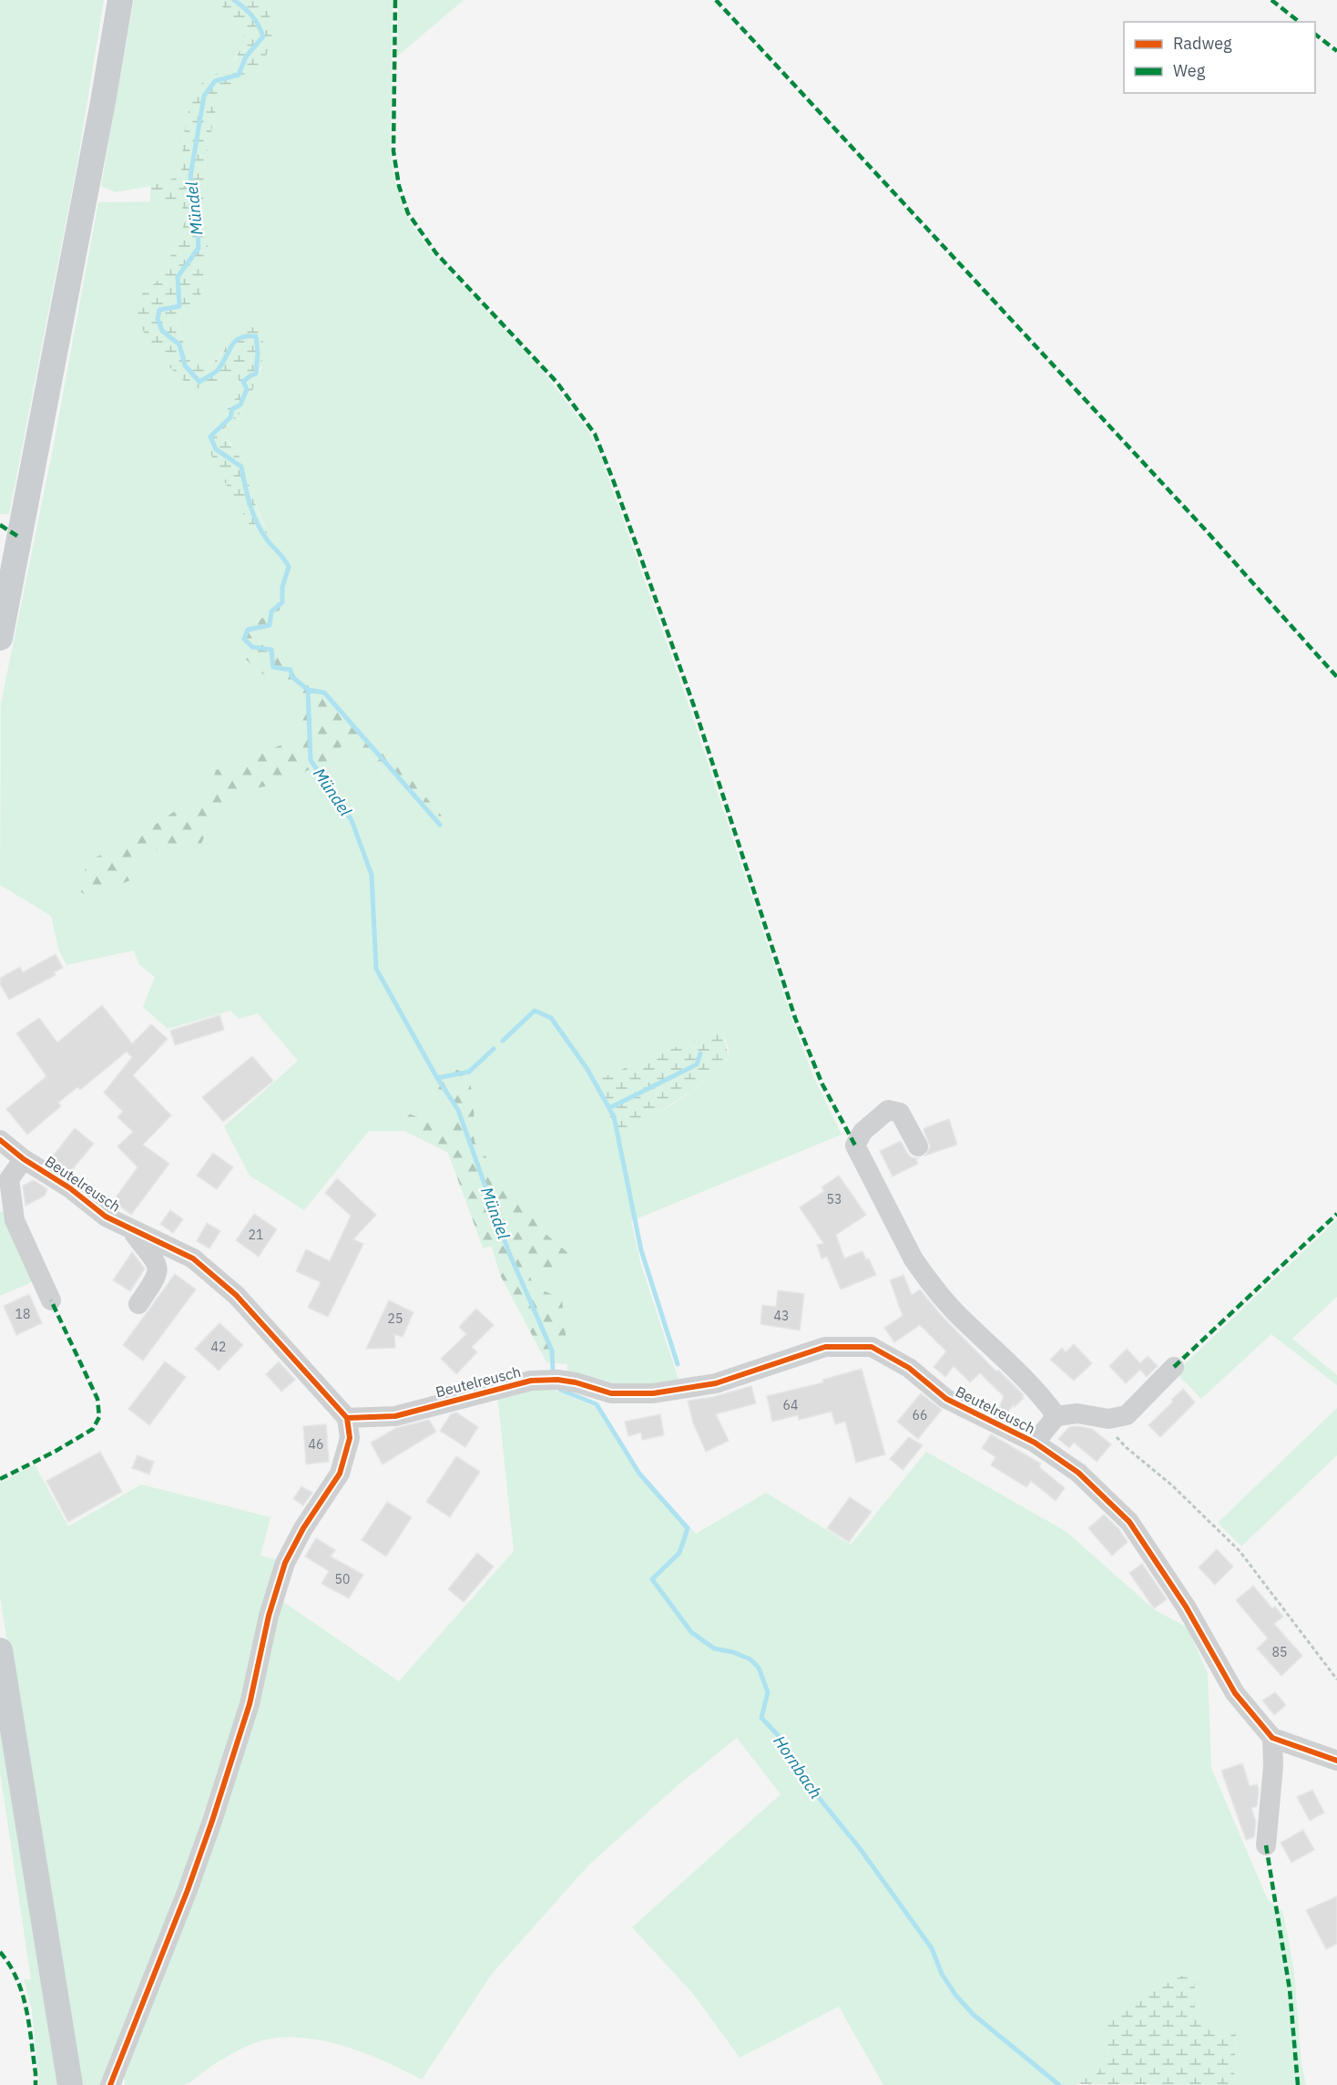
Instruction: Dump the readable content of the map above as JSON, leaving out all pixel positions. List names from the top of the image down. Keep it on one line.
{"streets":{"street":["Beutelreusch"]},"water":["Mündel","Hornbach"],"house_numbers":["53","21","18","43","25","42","64","66","46","50","85"],"legend":["Radweg","Weg"]}
